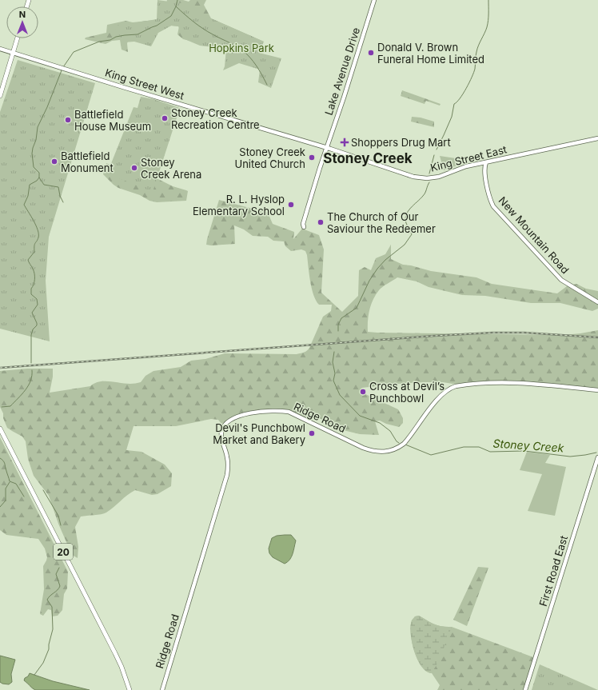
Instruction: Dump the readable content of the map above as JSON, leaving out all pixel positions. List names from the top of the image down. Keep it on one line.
{"streets":{"main road":["Lake Avenue Drive","King Street West","King Street East","New Mountain Road","Ridge Road","20","First Road East"]},"crossings":[["Lake Avenue Drive","King Street West"],["Lake Avenue Drive","King Street East"],["King Street West","King Street East"],["King Street East","New Mountain Road"]],"districts":["Stoney Creek"],"water":["Stoney Creek"],"parks":["Hopkins Park"],"places":{"other":["Donald V. Brown Funeral Home Limited","Stoney Creek Recreation Centre","Battlefield House Museum","Stoney Creek United Church","Battlefield Monument","Stoney Creek Arena","R. L. Hyslop Elementary School","The Church of Our Saviour the Redeemer","Cross at Devil’s Punchbowl","Devil's Punchbowl Market and Bakery"],"health":["Shoppers Drug Mart"]},"north":"top"}
